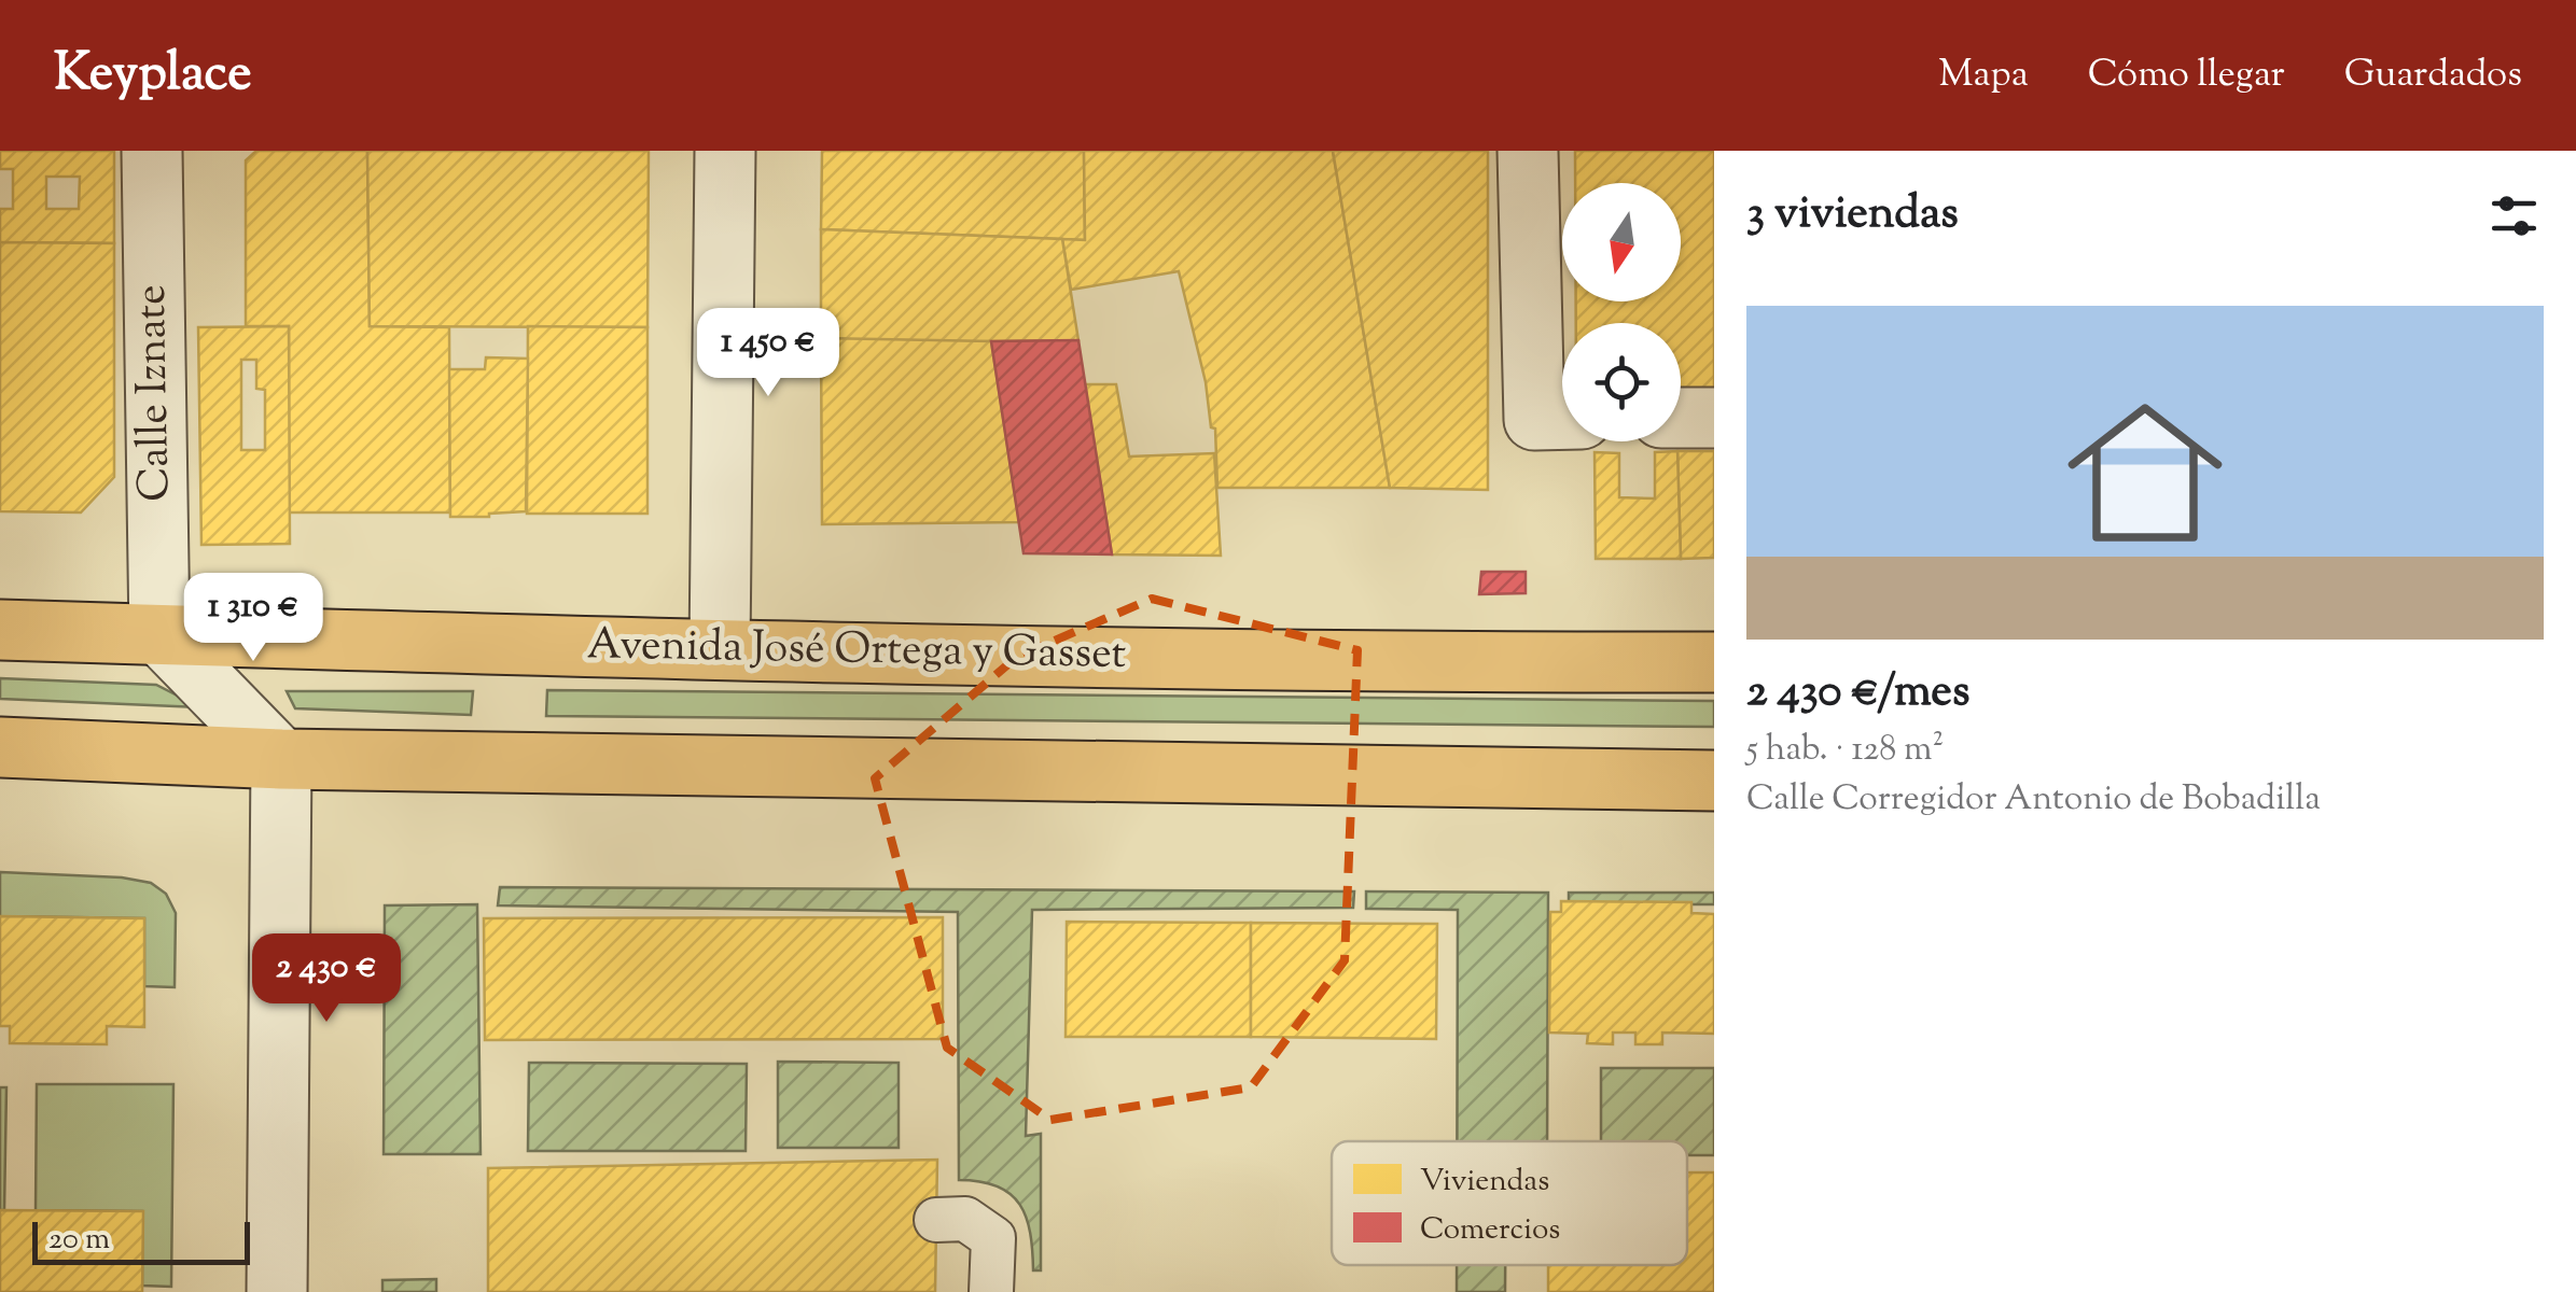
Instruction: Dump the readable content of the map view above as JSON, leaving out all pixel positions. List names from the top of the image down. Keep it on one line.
{"streets":{"main road":["Avenida José Ortega y Gasset"],"street":["Calle Iznate"]},"crossings":[["Calle Iznate","Avenida José Ortega y Gasset"]],"legend":["Viviendas","Comercios"],"scale_bar":"20 m","north":"bottom","page":{"header":"Keyplace","nav":["Mapa","Cómo llegar","Guardados"],"heading":"3 viviendas","list":[{"name":"2 430 €/mes","note":"5 hab. · 128 m² · Calle Corregidor Antonio de Bobadilla"}],"price":["1 450 €","1 310 €","2 430 €"],"scale":"20 m"}}
